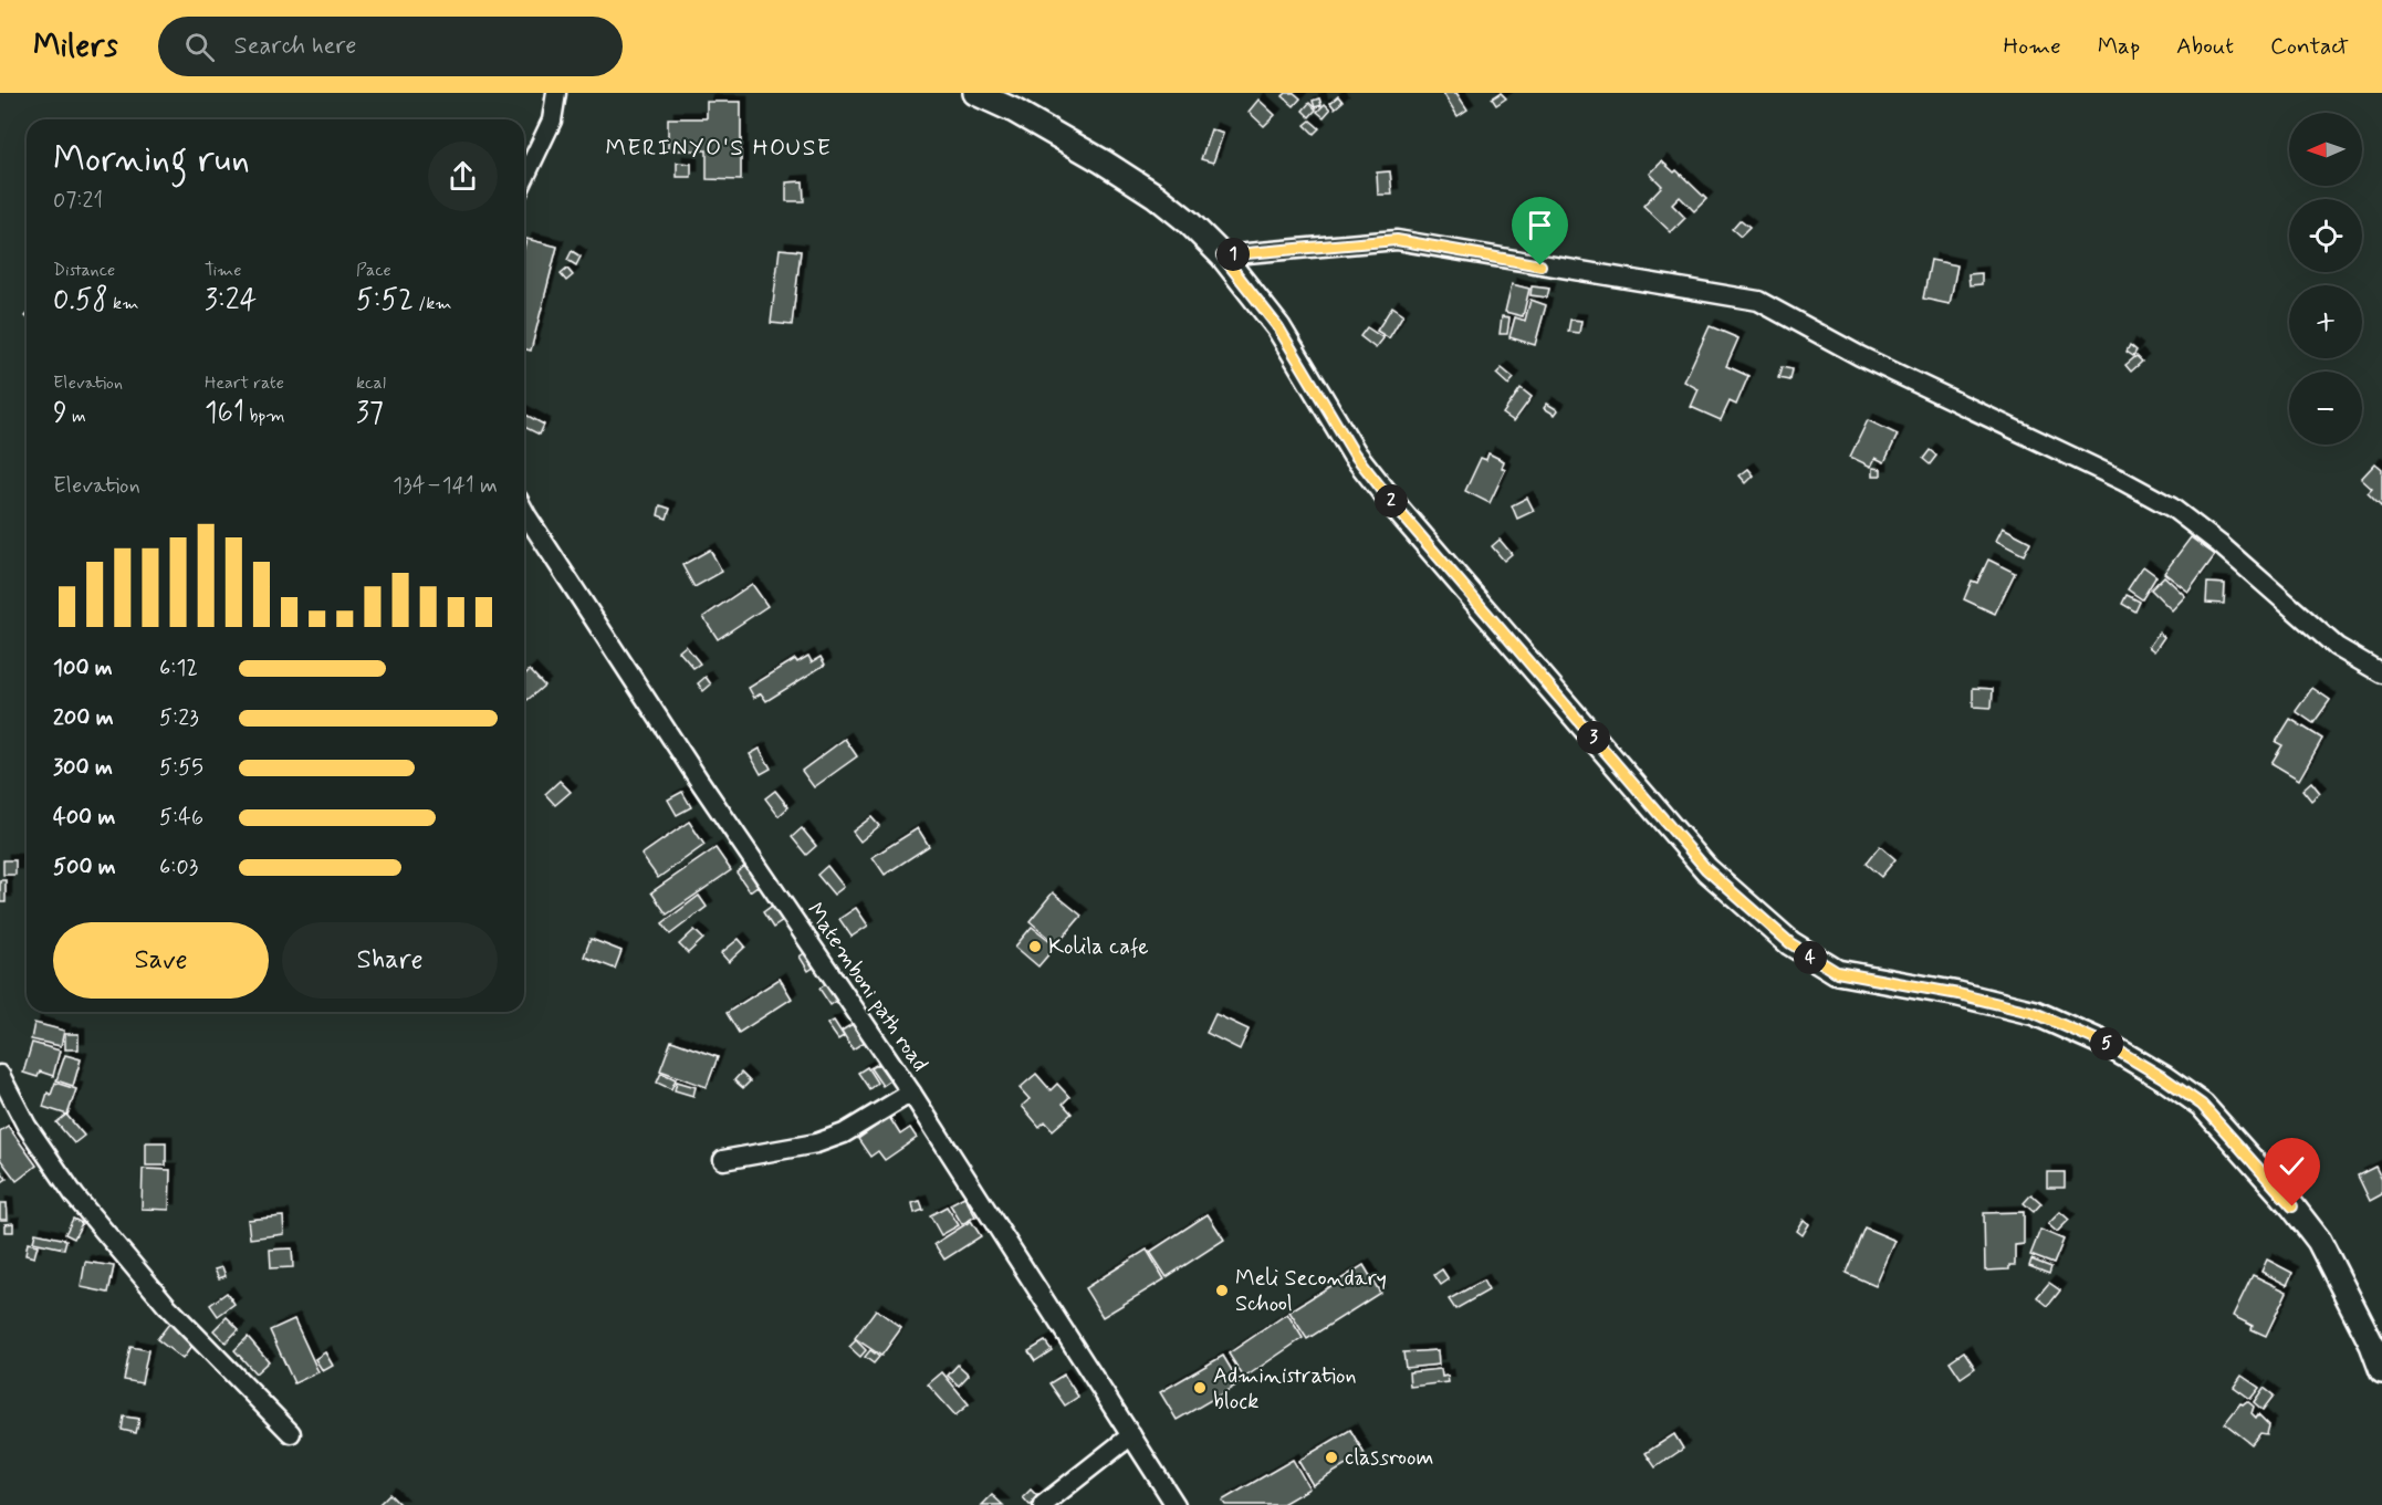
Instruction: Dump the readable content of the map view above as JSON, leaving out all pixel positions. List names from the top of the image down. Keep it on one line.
{"streets":{"street":["Matemboni path road"]},"districts":["MERINYO'S HOUSE"],"places":["Kolila cafe","Meli Secondary School","Administration block","classroom"],"north":"left","page":{"header":"Milers","search":"Search here","nav":["Home","Map","About","Contact"],"map_buttons":["+","−"],"heading":["Morning run","07:21"],"stats":[["Distance","0.58 km"],["Time","3:24"],["Pace","5:52 /km"],["Elevation","9 m"],["Heart rate","161 bpm"],["kcal","37"]],"pins":["1","2","3","4","5"],"chart":["Elevation","134–141 m"],"list":[{"name":"100 m","note":"6:12"},{"name":"200 m","note":"5:23"},{"name":"300 m","note":"5:55"},{"name":"400 m","note":"5:46"},{"name":"500 m","note":"6:03"}],"buttons":["Save","Share"]}}
